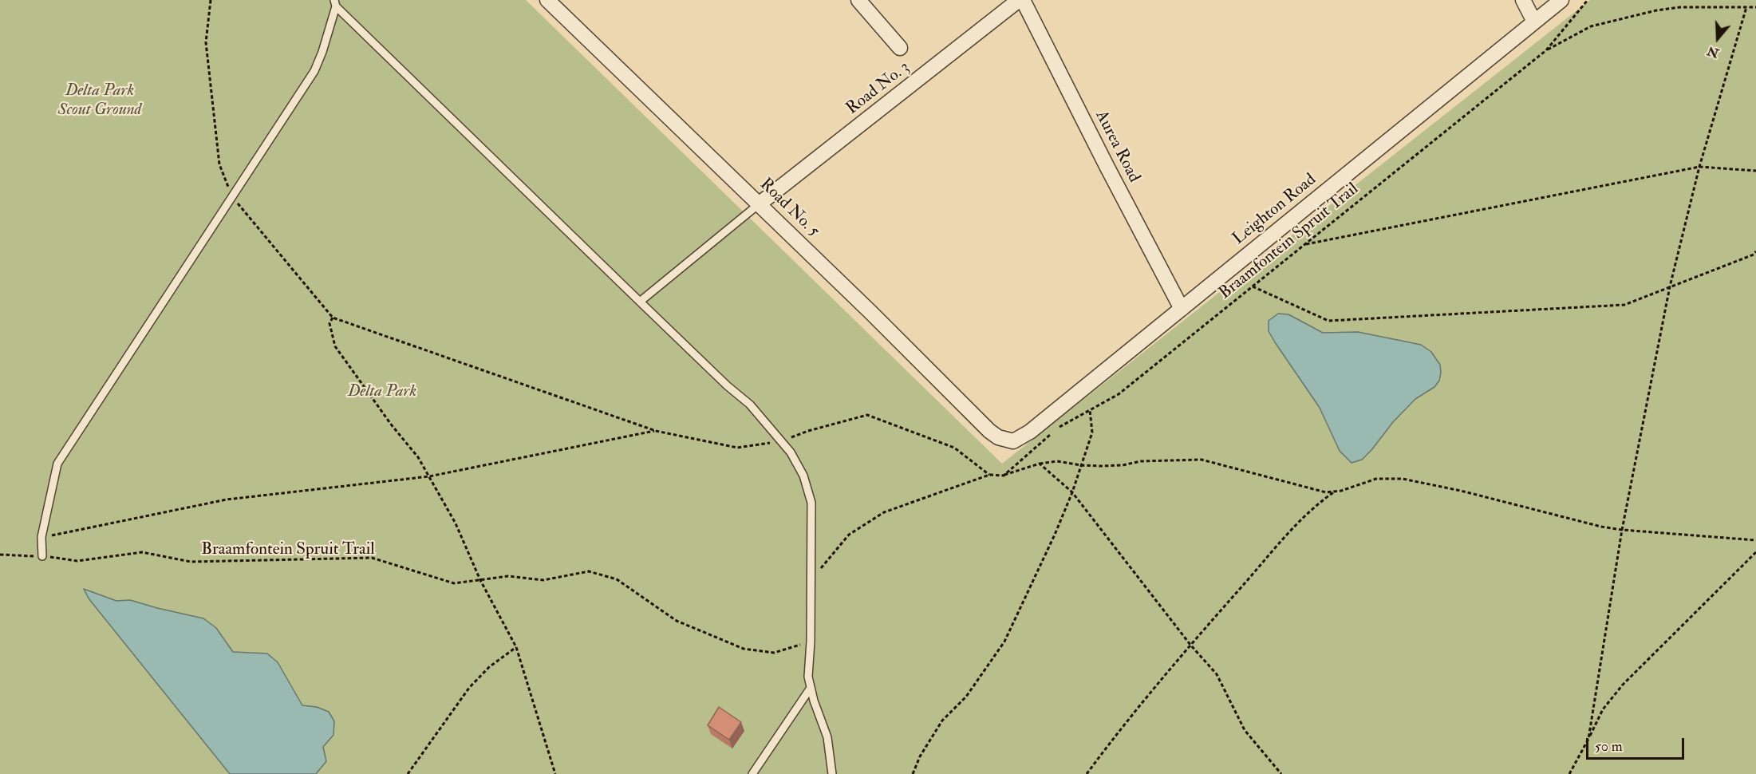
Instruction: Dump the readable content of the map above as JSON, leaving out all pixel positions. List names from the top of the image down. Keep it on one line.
{"streets":{"street":["Road No. 3","Aurea Road","Road No. 5","Leighton Road"],"path":["Braamfontein Spruit Trail"]},"crossings":[["Road No. 3","Road No. 5"],["Aurea Road","Leighton Road"],["Road No. 5","Leighton Road"]],"parks":["Delta Park Scout Ground","Delta Park"],"scale_bar":"50 m","north":"bottom"}
